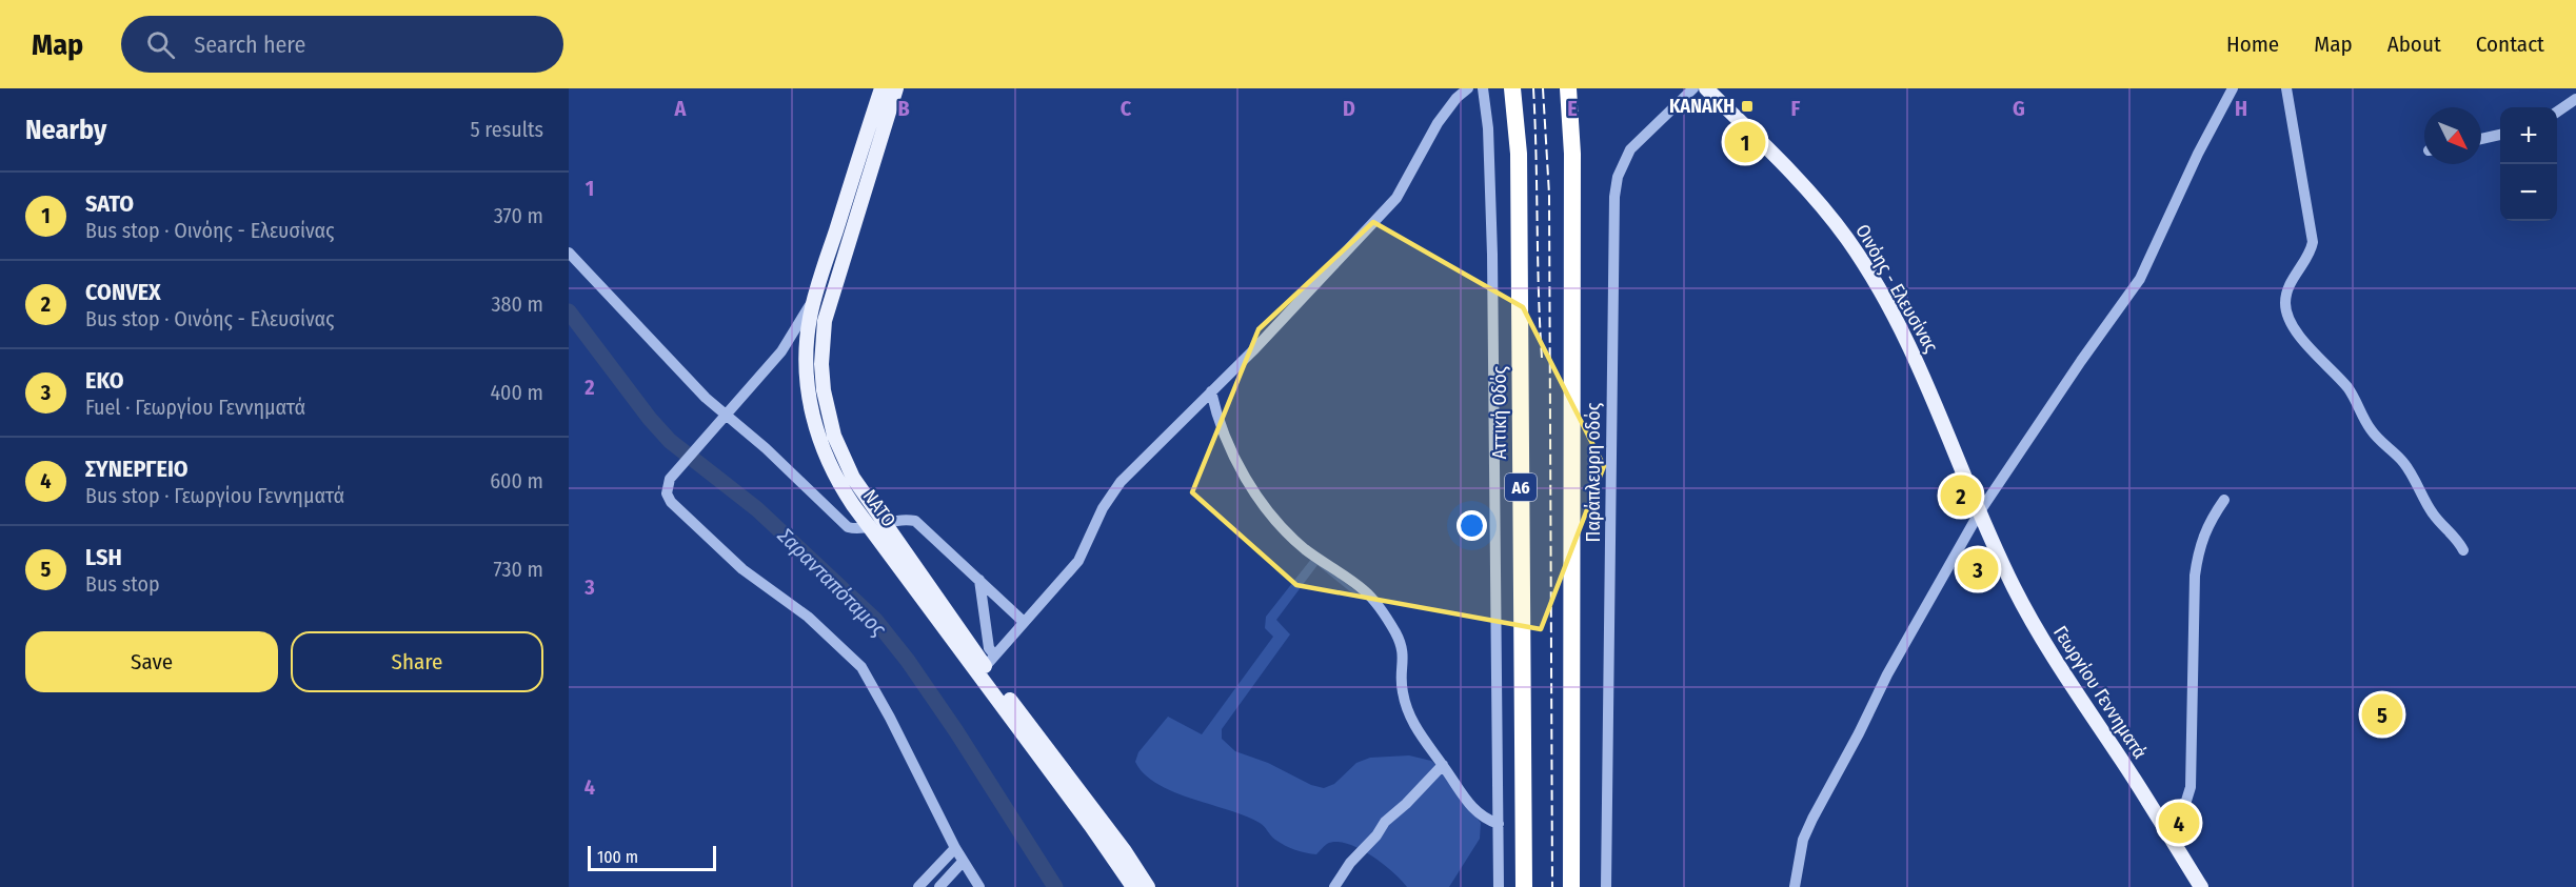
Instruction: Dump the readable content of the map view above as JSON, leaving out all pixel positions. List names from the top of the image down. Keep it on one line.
{"streets":{"highway":["Αττική Οδός","Α6"],"main road":["Οινόης - Ελευσίνας","ΝΑΤΟ","Γεωργίου Γεννηματά"],"street":["Παράπλευρη οδός"]},"crossings":[["Οινόης - Ελευσίνας","Γεωργίου Γεννηματά"]],"water":["Σαρανταπόταμος"],"places":{"transit":["ΚΑΝΑΚΗ"]},"scale_bar":"100 m","north":"bottom right","page":{"header":"Map","search":"Search here","nav":["Home","Map","About","Contact"],"heading":["Nearby","5 results"],"map_buttons":["+","−"],"pins":["1","2","3","5","4"],"list":[{"mark":"1","name":"SATO","note":"Bus stop · Οινόης - Ελευσίνας","value":"370 m"},{"mark":"2","name":"CONVEX","note":"Bus stop · Οινόης - Ελευσίνας","value":"380 m"},{"mark":"3","name":"EKO","note":"Fuel · Γεωργίου Γεννηματά","value":"400 m"},{"mark":"4","name":"ΣΥΝΕΡΓΕΙΟ","note":"Bus stop · Γεωργίου Γεννηματά","value":"600 m"},{"mark":"5","name":"LSH","note":"Bus stop","value":"730 m"}],"buttons":["Save","Share"],"scale":"100 m"},"grid":{"columns":["A","B","C","D","E","F","G","H"],"rows":["1","2","3","4"]}}
